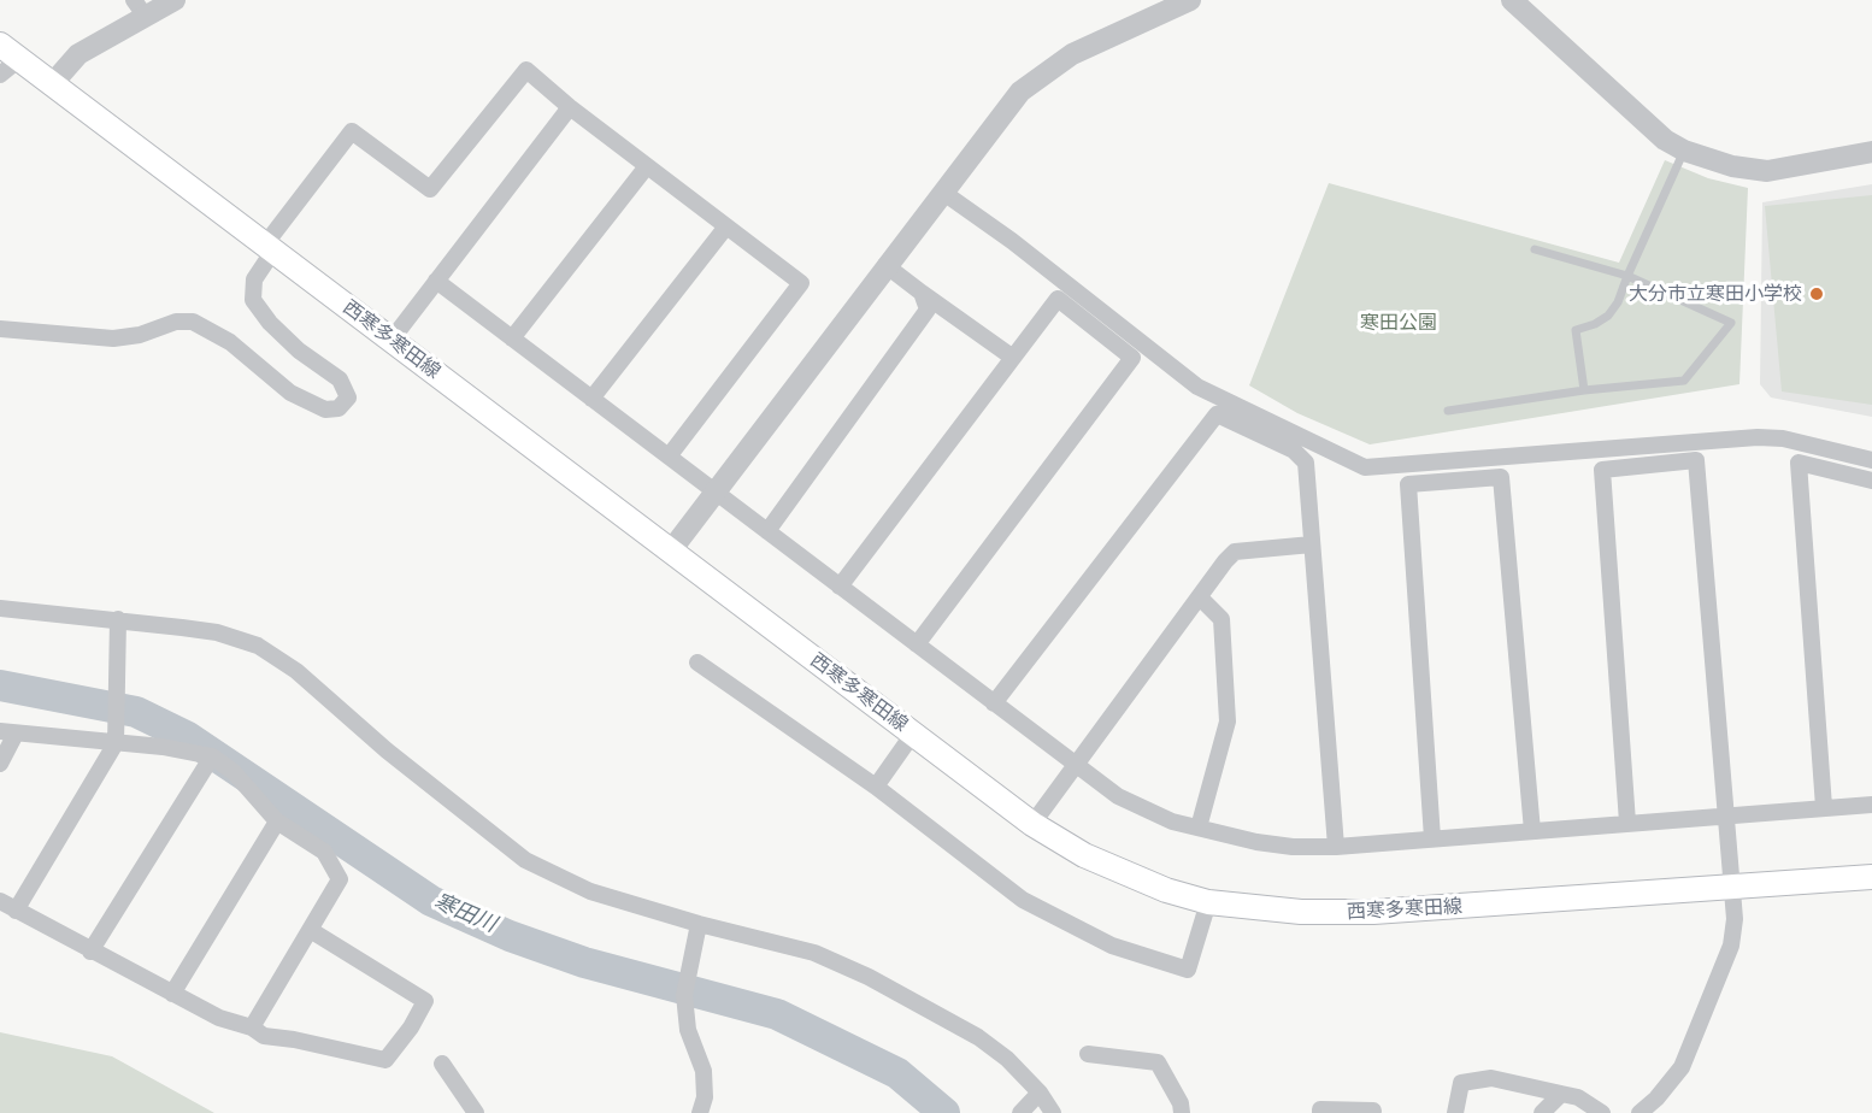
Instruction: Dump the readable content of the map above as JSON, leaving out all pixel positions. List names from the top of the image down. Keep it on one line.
{"streets":{"main road":["西寒多寒田線"]},"water":["寒田川"],"parks":["寒田公園"],"places":["大分市立寒田小学校"]}
